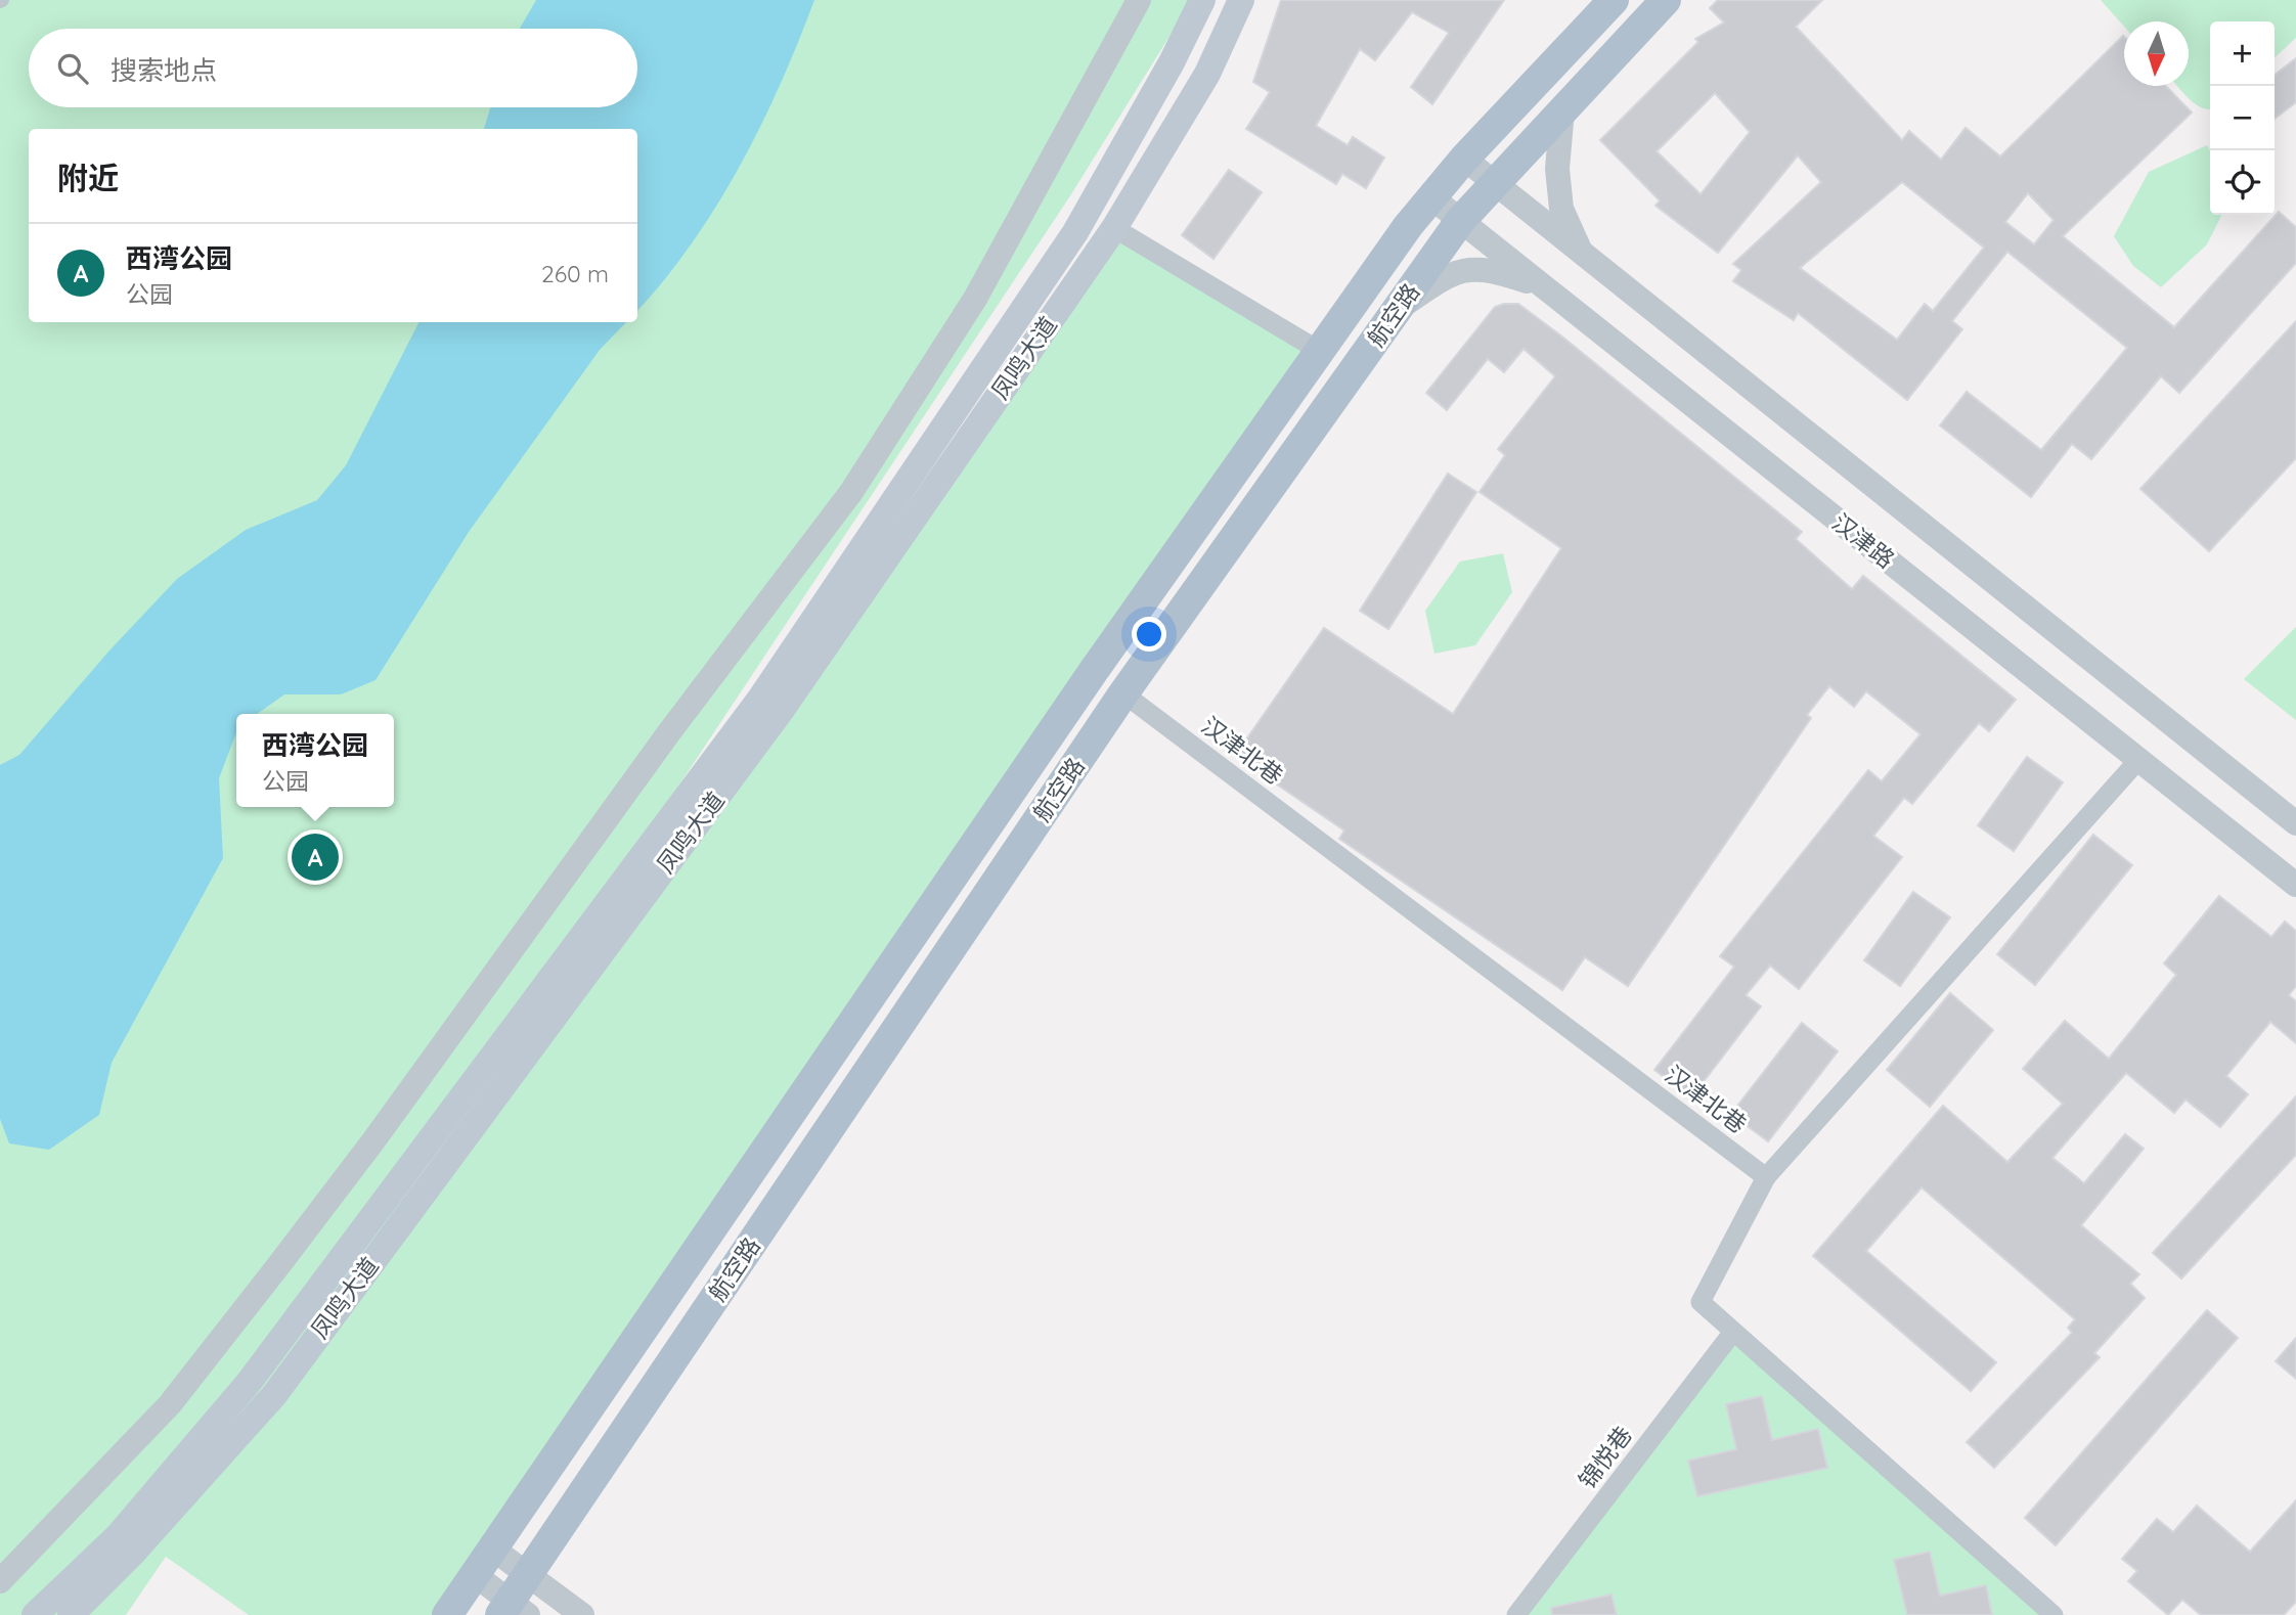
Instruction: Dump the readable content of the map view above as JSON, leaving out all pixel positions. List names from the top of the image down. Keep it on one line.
{"streets":{"main road":["航空路","凤鸣大道"],"street":["汉津路","汉津北巷","锦悦巷"]},"crossings":[["航空路","汉津路"],["航空路","汉津北巷"]],"north":"bottom","page":{"map_buttons":["+","−"],"search":"搜索地点","heading":"附近","list":[{"mark":"A","name":"西湾公园","note":"公园","value":"260 m"}],"popup":["西湾公园","公园"],"pins":"A"}}
